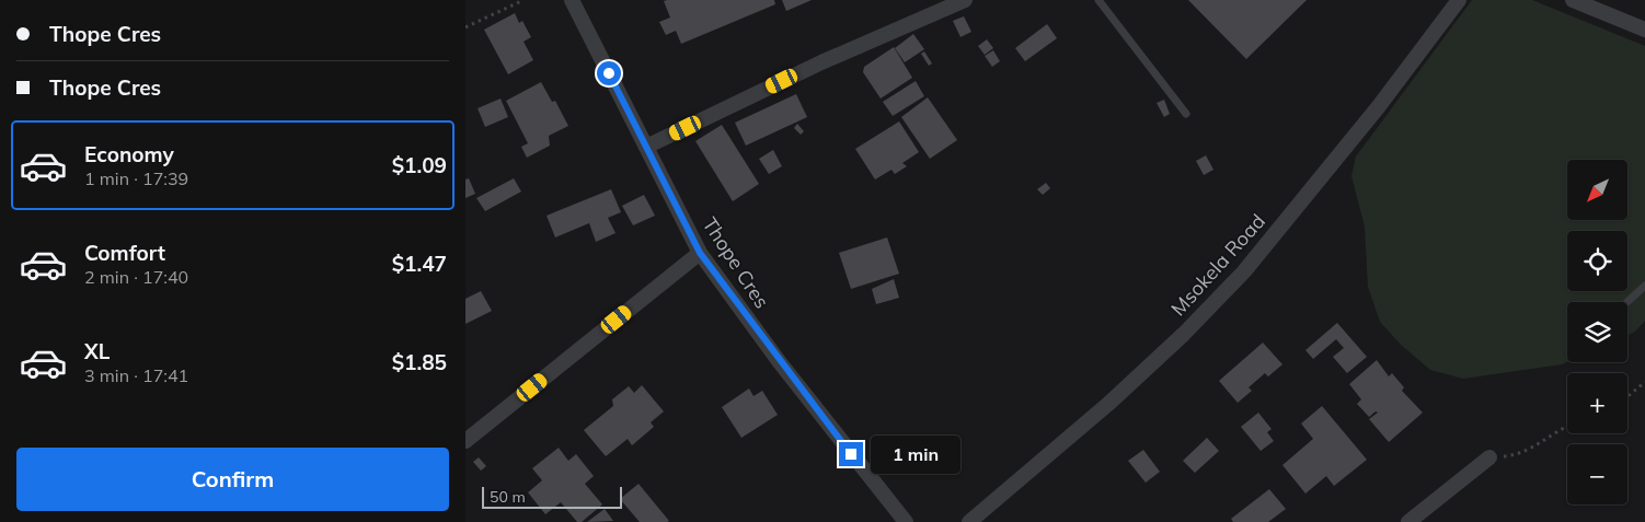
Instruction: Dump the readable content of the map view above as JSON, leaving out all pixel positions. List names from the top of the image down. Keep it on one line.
{"streets":{"street":["Thope Cres","Msokela Road"]},"scale_bar":"50 m","north":"bottom left","page":{"banner":["Thope Cres","Thope Cres"],"list":[{"name":"Economy","note":"1 min · 17:39","value":"$1.09"},{"name":"Comfort","note":"2 min · 17:40","value":"$1.47"},{"name":"XL","note":"3 min · 17:41","value":"$1.85"}],"map_buttons":["+","−"],"bubble":"1 min","buttons":"Confirm","scale":"50 m"}}
